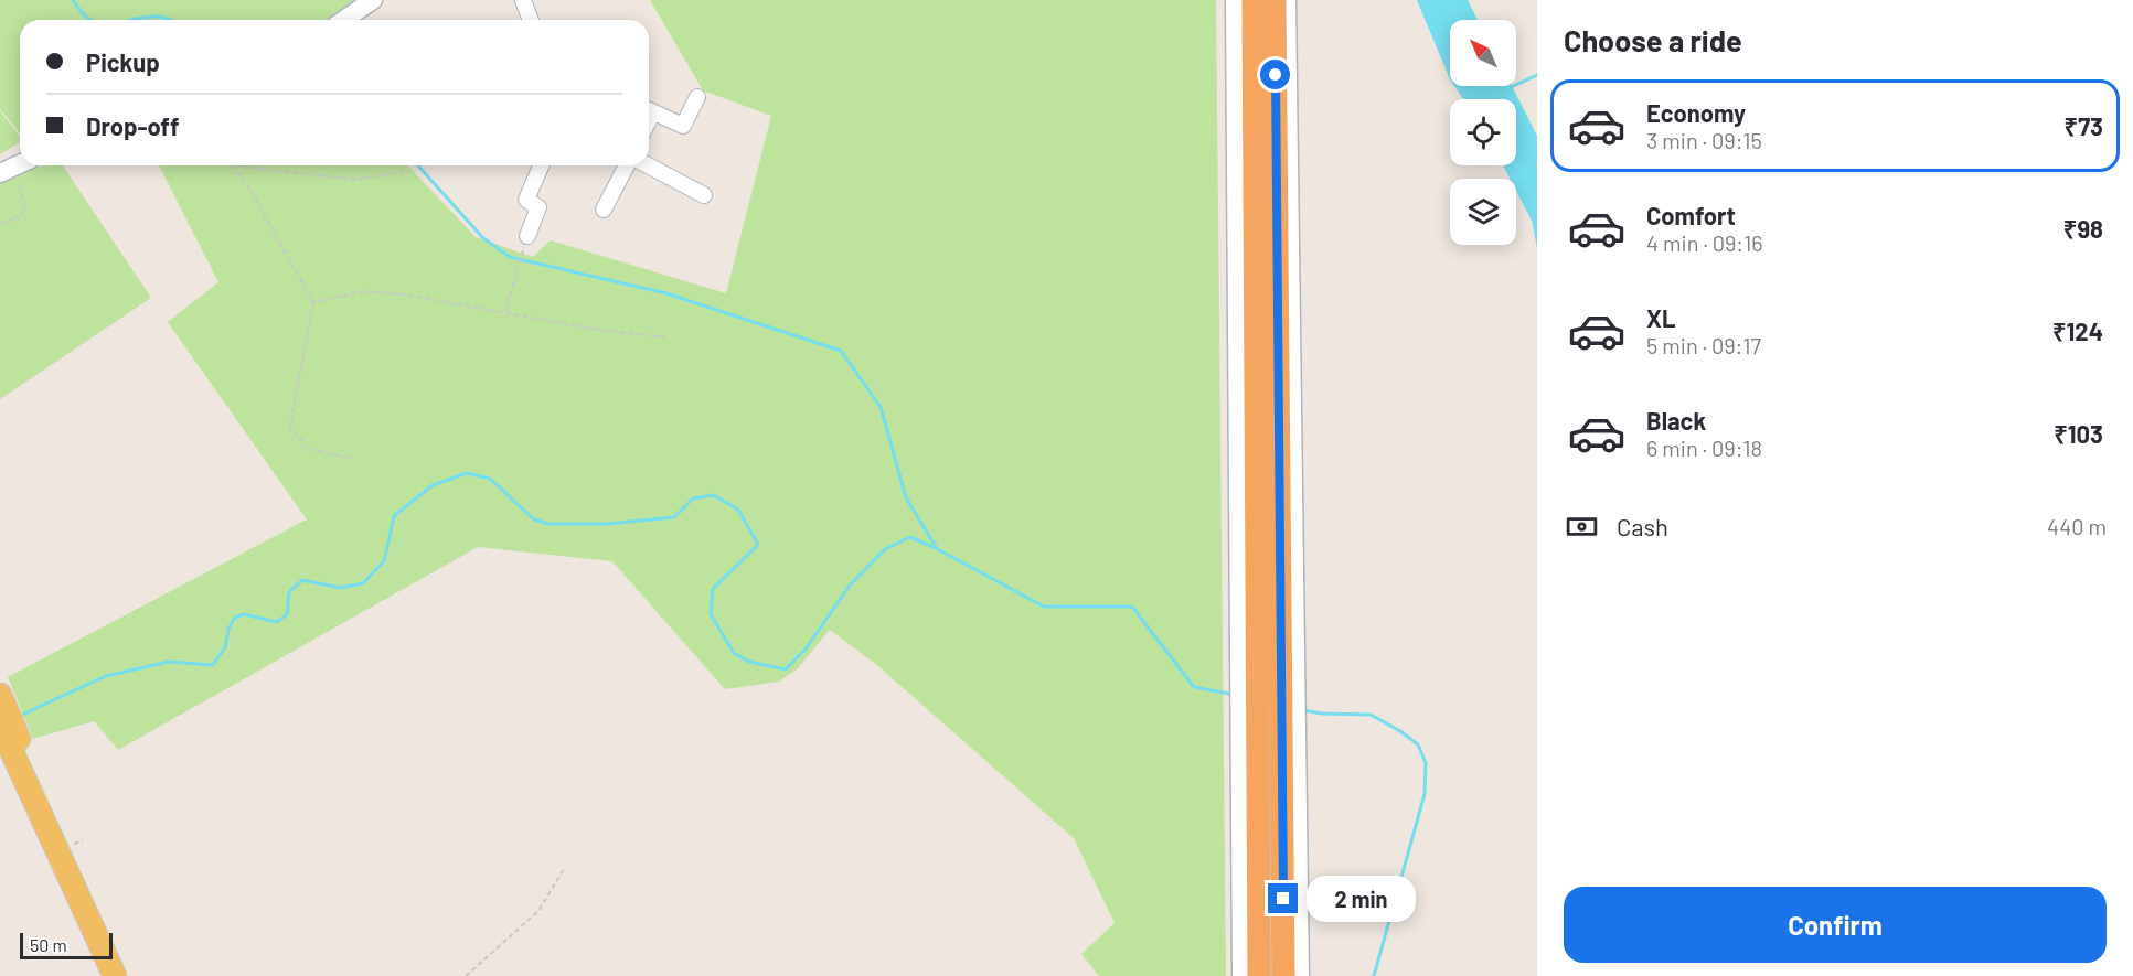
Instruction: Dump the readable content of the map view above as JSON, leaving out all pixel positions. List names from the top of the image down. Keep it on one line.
{"scale_bar":"50 m","north":"top left","page":{"heading":"Choose a ride","banner":["Pickup","Drop-off"],"list":[{"name":"Economy","note":"3 min · 09:15","value":"₹73"},{"name":"Comfort","note":"4 min · 09:16","value":"₹98"},{"name":"XL","note":"5 min · 09:17","value":"₹124"},{"name":"Black","note":"6 min · 09:18","value":"₹103"}],"pay":["Cash","440 m"],"buttons":"Confirm","bubble":"2 min","scale":"50 m"}}
